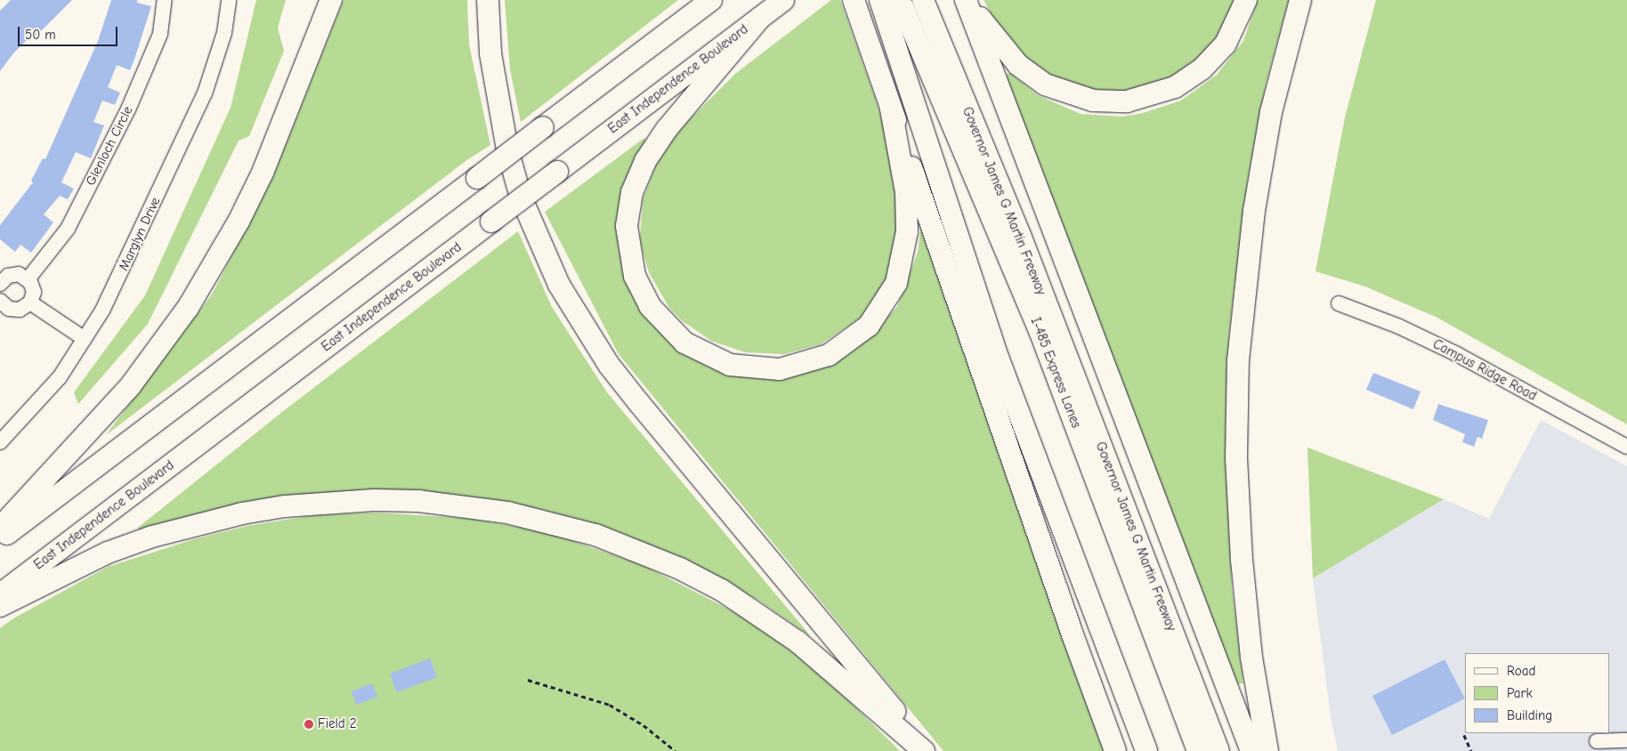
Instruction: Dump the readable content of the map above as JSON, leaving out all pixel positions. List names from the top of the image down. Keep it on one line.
{"streets":{"highway":["East Independence Boulevard","Governor James G Martin Freeway","I-485 Express Lanes"],"street":["Glenloch Circle","Marglyn Drive","Campus Ridge Road"]},"places":["Field 2"],"legend":["Road","Park","Building"],"scale_bar":"50 m"}
